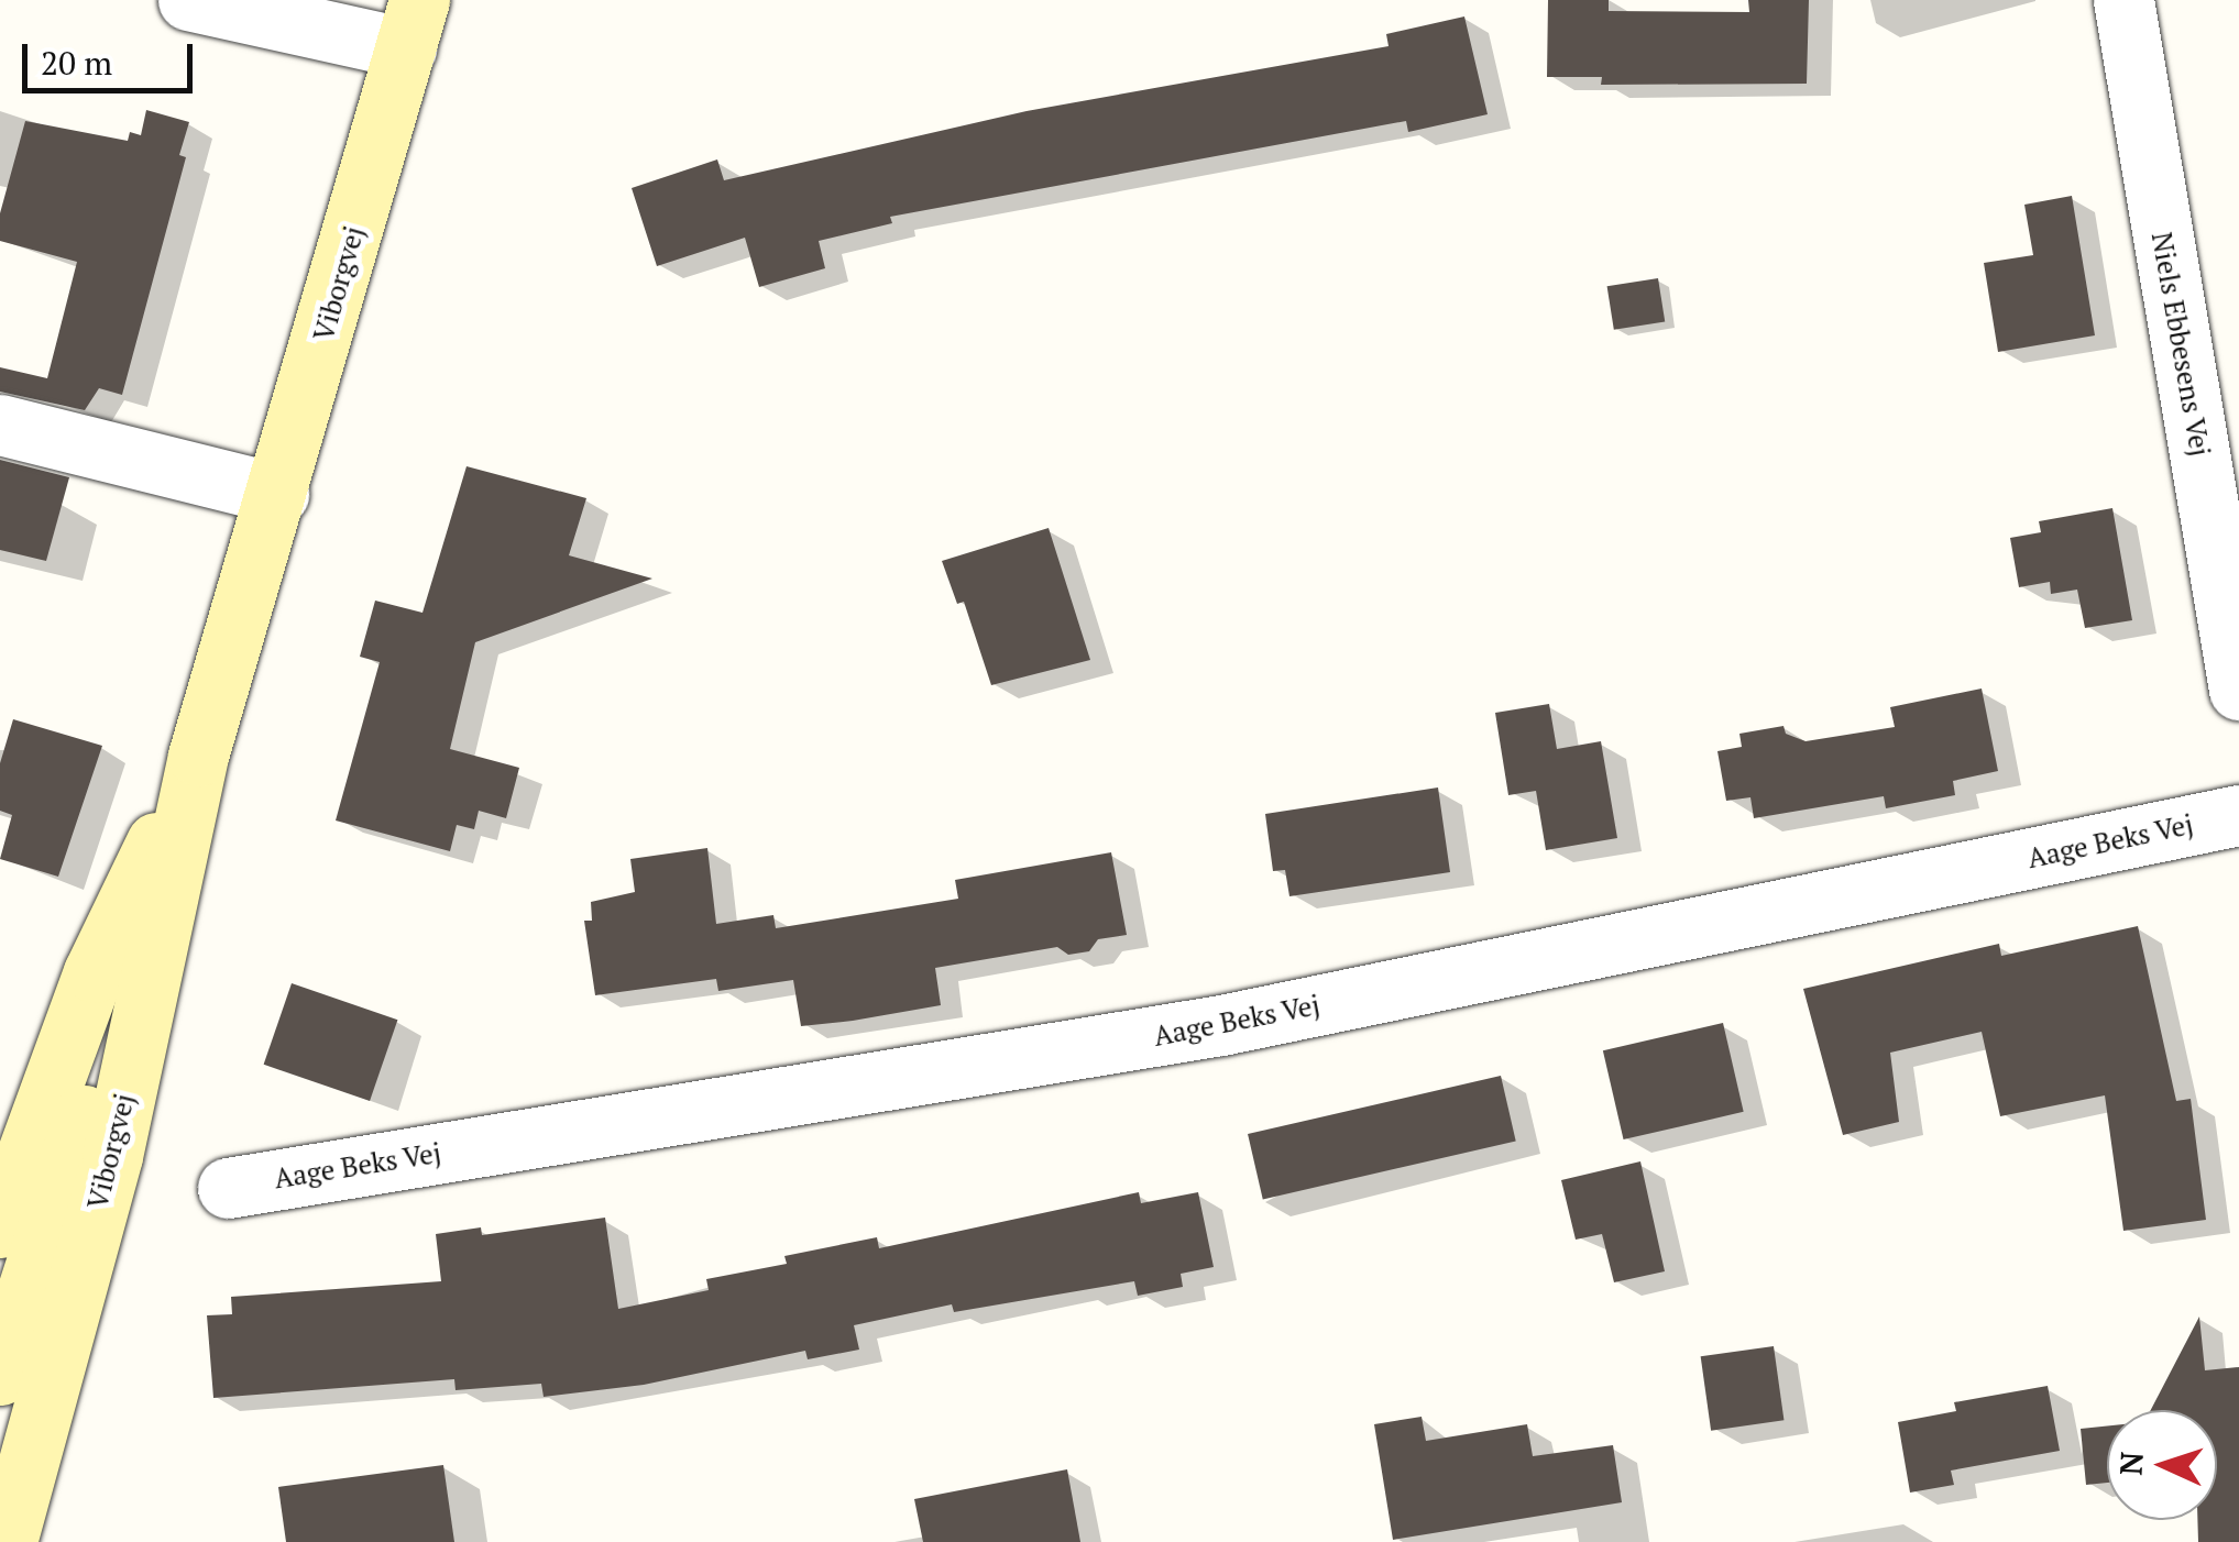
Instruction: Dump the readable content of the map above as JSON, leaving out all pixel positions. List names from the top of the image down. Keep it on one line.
{"streets":{"street":["Viborgvej","Niels Ebbesens Vej","Aage Beks Vej"]},"scale_bar":"20 m","north":"left"}
